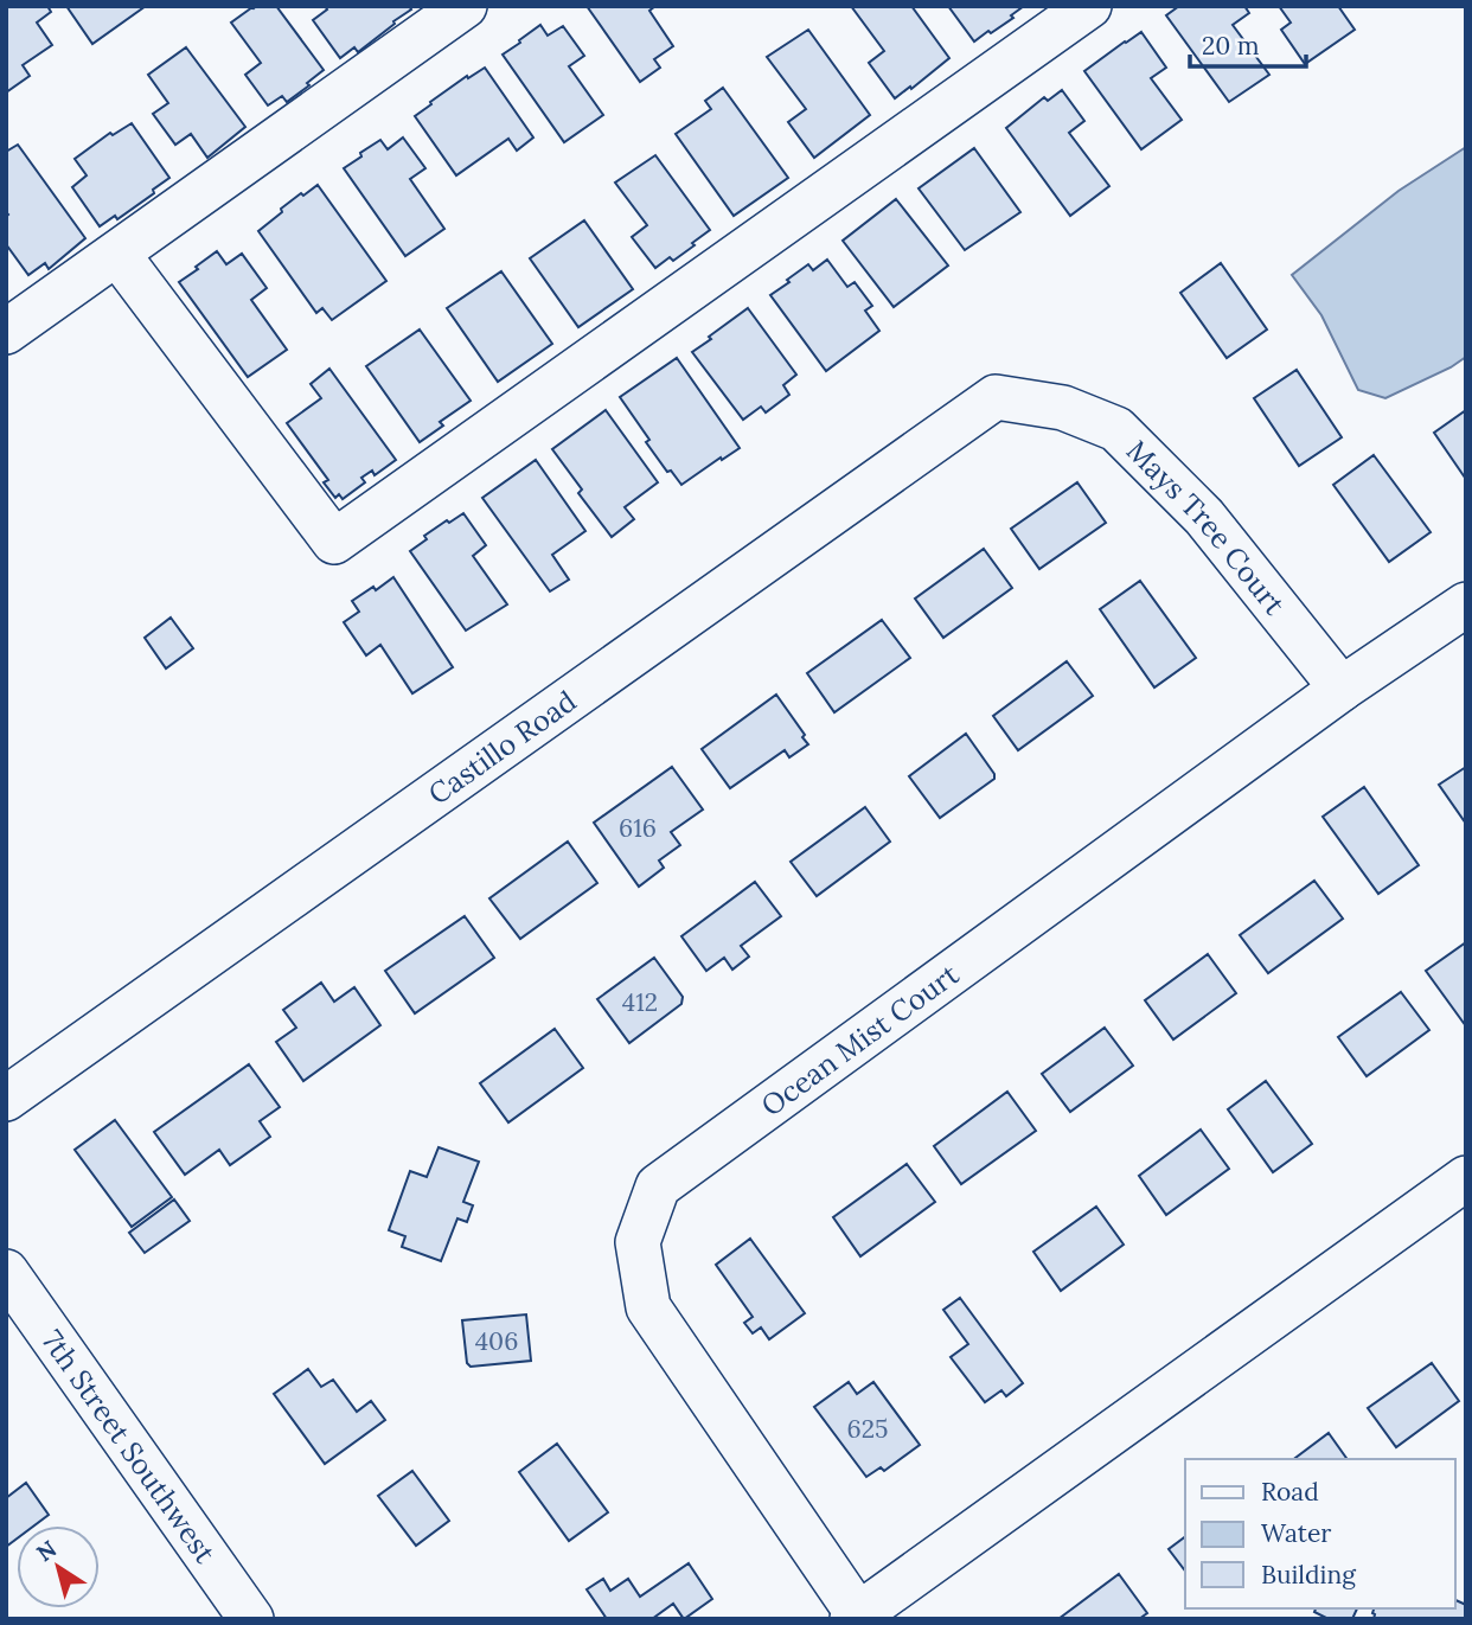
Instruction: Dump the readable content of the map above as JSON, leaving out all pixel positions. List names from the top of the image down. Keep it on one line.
{"streets":{"street":["Mays Tree Court","Castillo Road","Ocean Mist Court","7th Street Southwest"]},"crossings":[["Mays Tree Court","Castillo Road"],["Mays Tree Court","Ocean Mist Court"]],"house_numbers":["616","412","406","625"],"legend":["Road","Water","Building"],"scale_bar":"20 m","north":"top left"}
